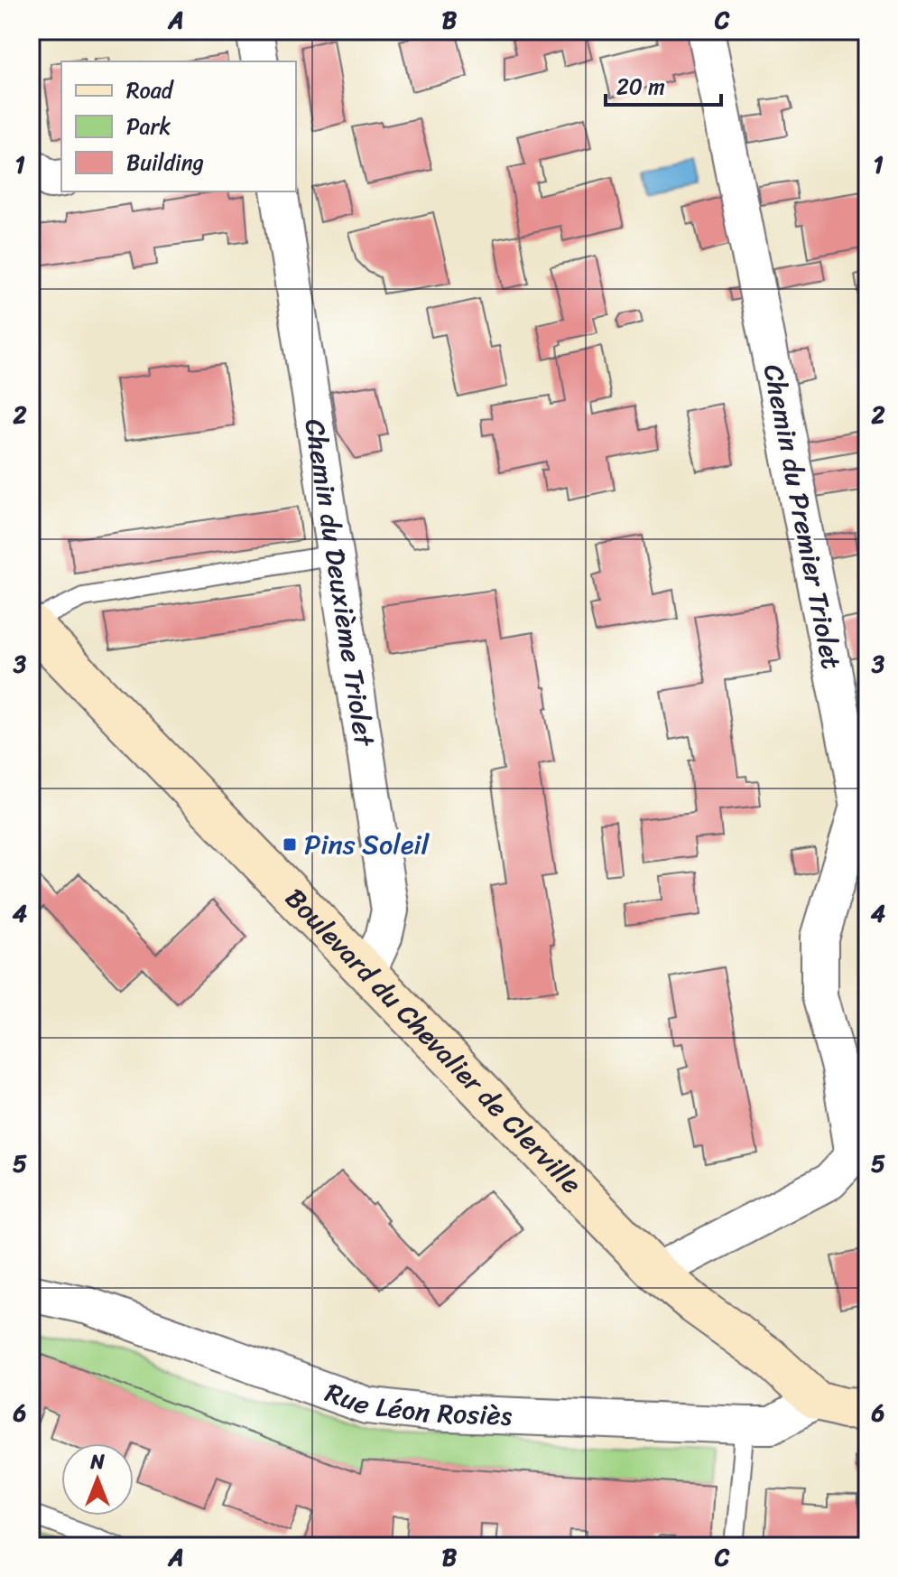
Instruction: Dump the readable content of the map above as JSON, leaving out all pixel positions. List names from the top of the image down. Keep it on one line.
{"streets":{"street":["Chemin du Premier Triolet","Chemin du Deuxième Triolet","Boulevard du Chevalier de Clerville","Rue Léon Rosiès"]},"crossings":[["Chemin du Premier Triolet","Boulevard du Chevalier de Clerville"],["Chemin du Deuxième Triolet","Boulevard du Chevalier de Clerville"],["Boulevard du Chevalier de Clerville","Rue Léon Rosiès"]],"places":{"transit":["Pins Soleil"]},"legend":["Road","Park","Building"],"scale_bar":"20 m","north":"top","grid":{"columns":["A","B","C"],"rows":["1","2","3","4","5","6"]}}
